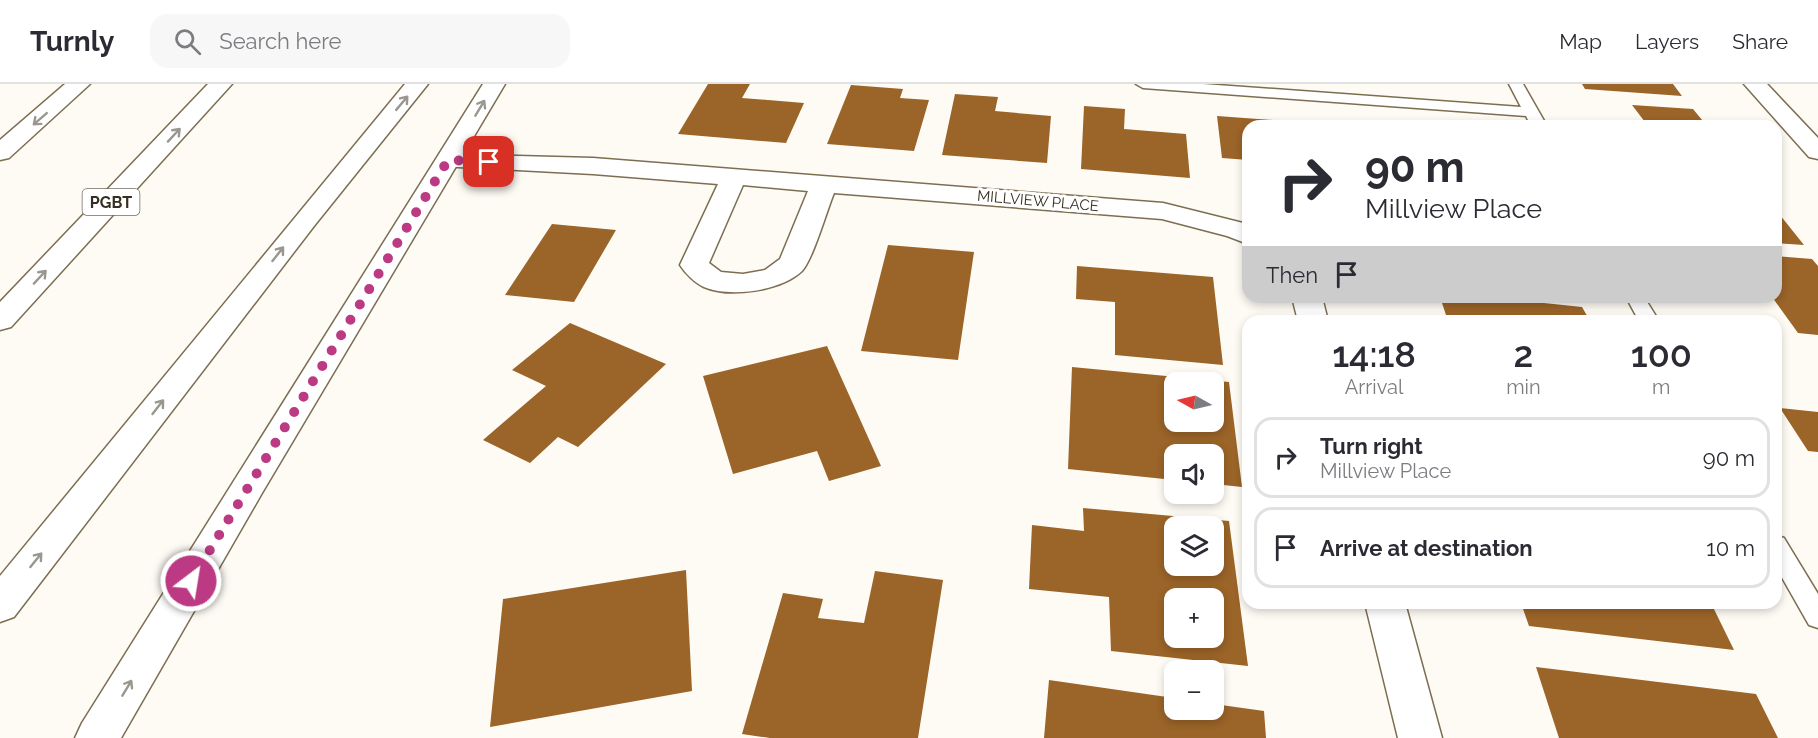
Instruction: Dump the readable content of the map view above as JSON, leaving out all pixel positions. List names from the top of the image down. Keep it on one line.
{"streets":{"main road":["MILLVIEW PLACE","PGBT"]},"north":"left","page":{"header":"Turnly","search":"Search here","nav":["Map","Layers","Share"],"turn":["90 m","Millview Place"],"then":"Then","eta":["14:18","Arrival","2","min","100","m"],"map_buttons":["+","−"],"list":[{"name":"Turn right","note":"Millview Place","value":"90 m"},{"name":"Arrive at destination","value":"10 m"}]}}
